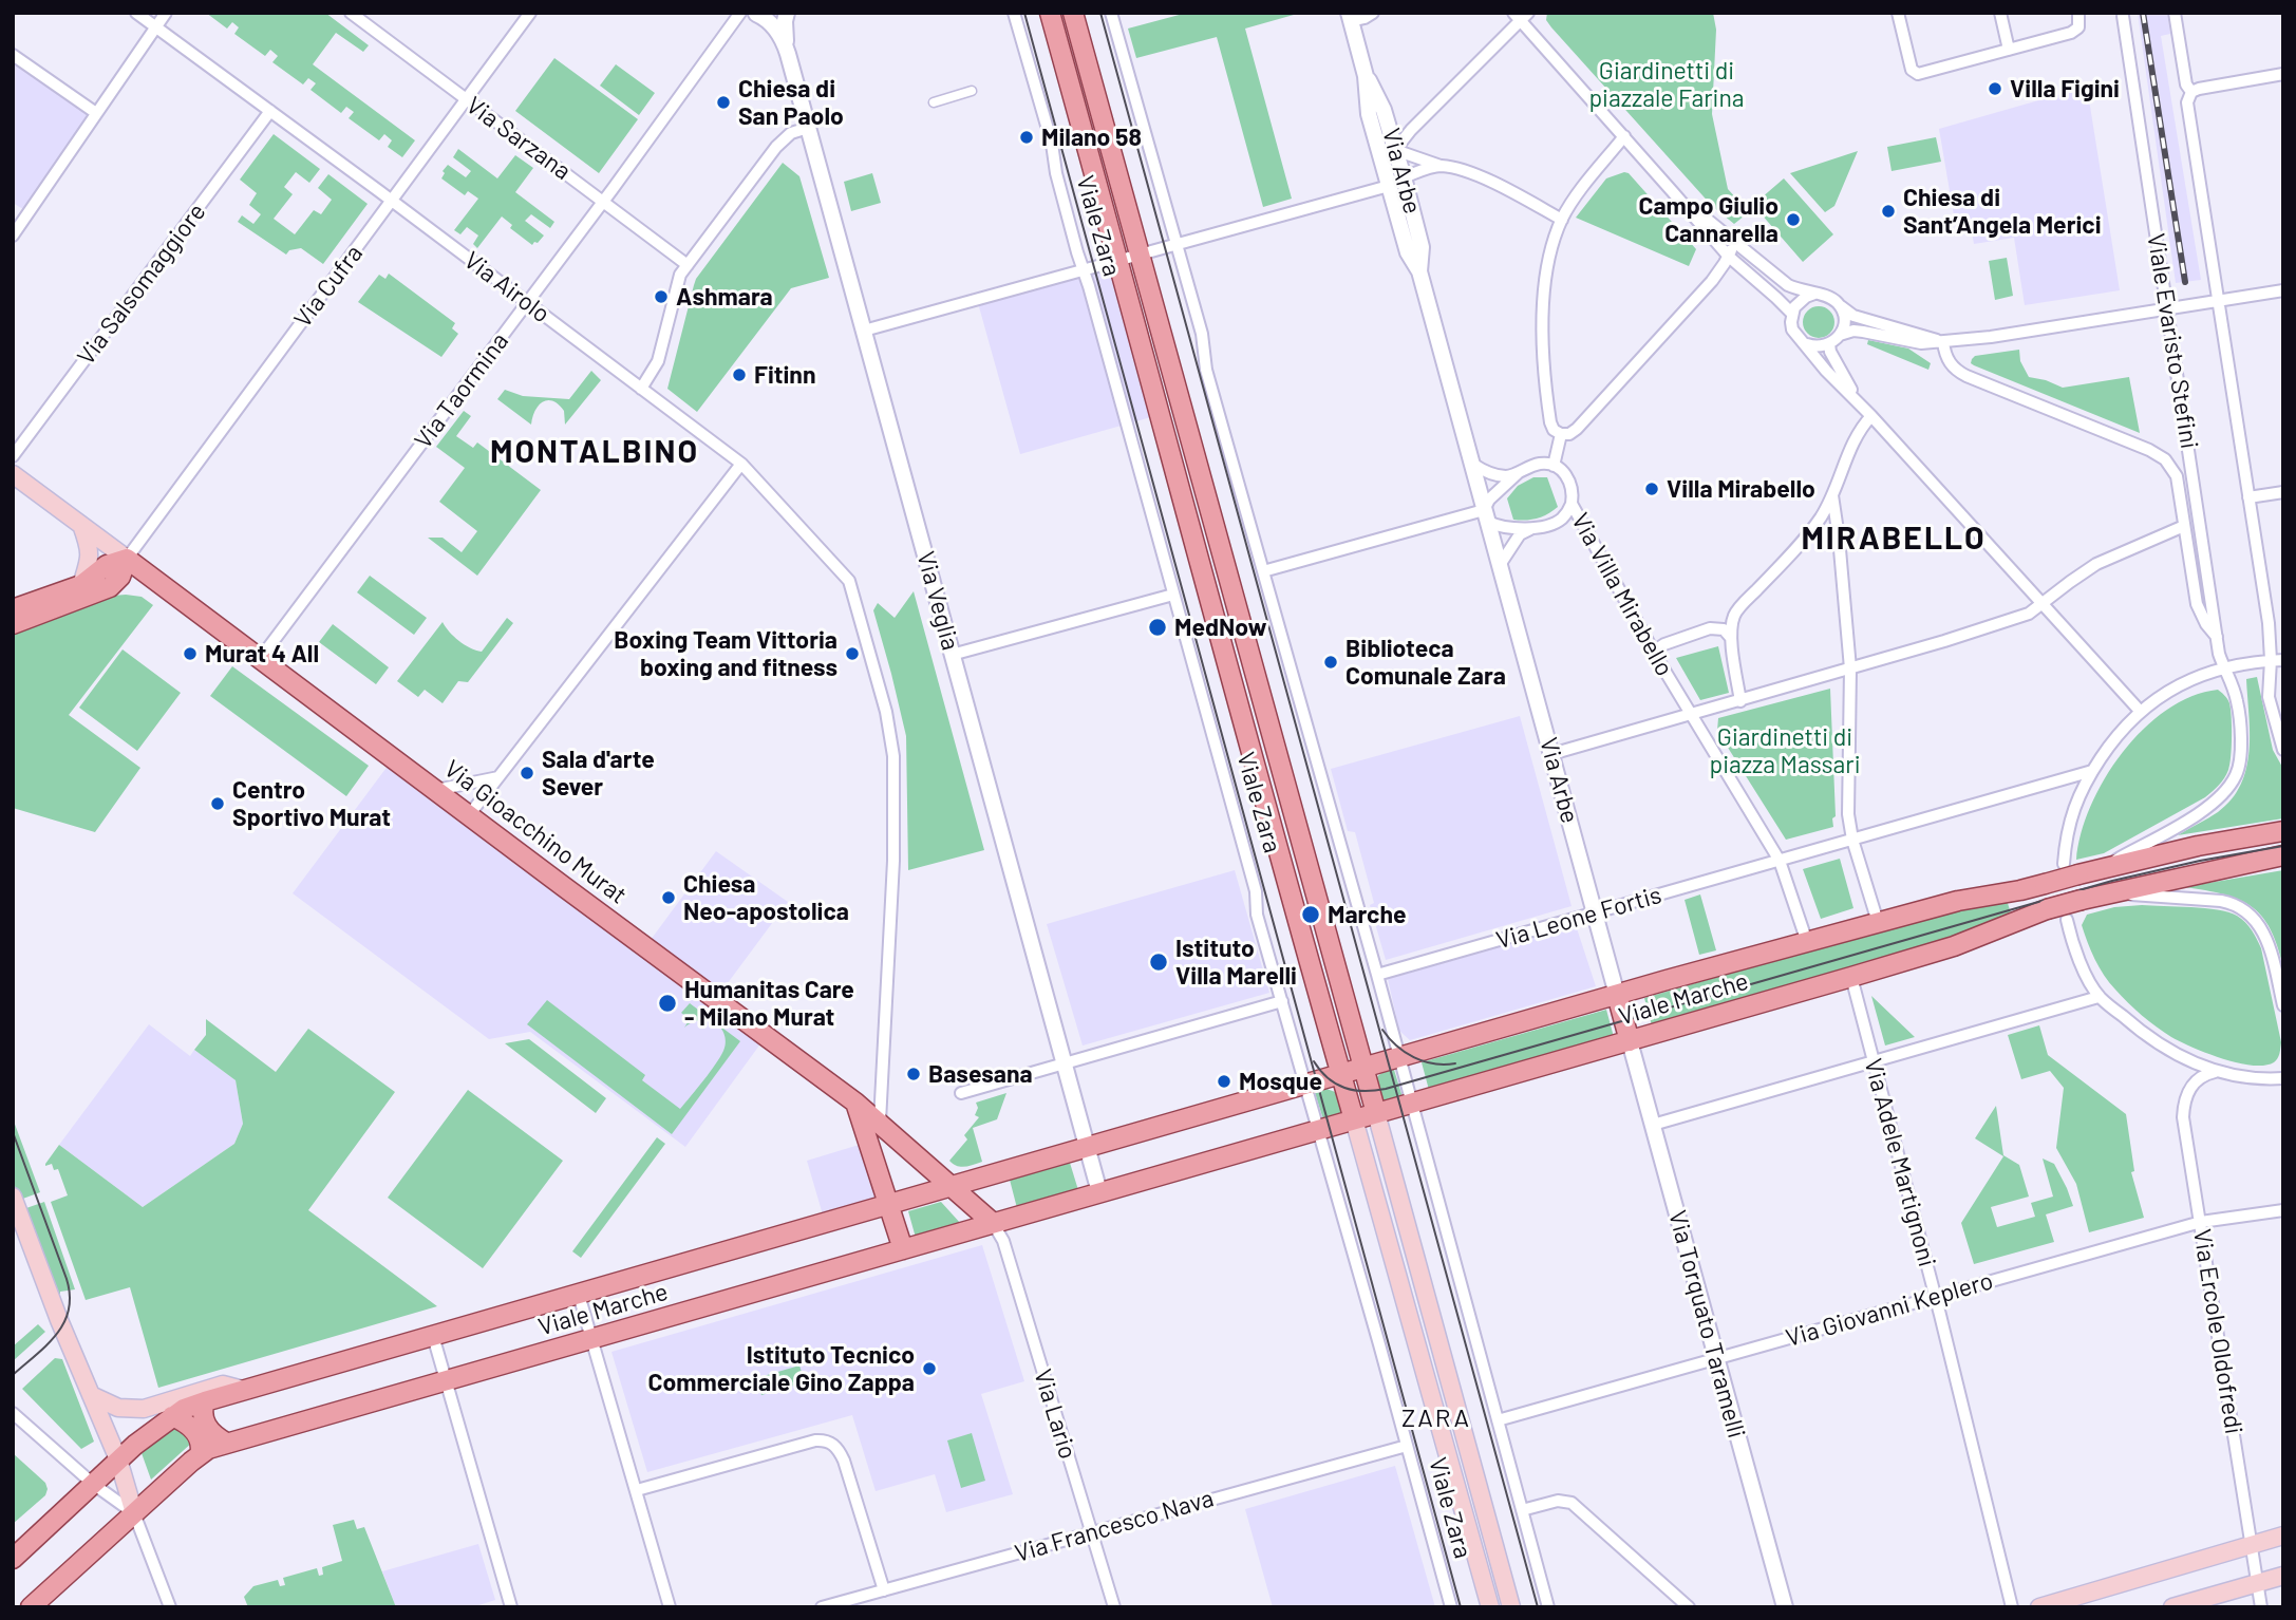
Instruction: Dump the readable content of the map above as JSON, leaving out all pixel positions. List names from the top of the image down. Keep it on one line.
{"streets":{"main road":["Viale Zara","Via Gioacchino Murat","Viale Marche"],"street":["Via Sarzana","Via Arbe","Via Salsomaggiore","Via Cufra","Via Airolo","Viale Evaristo Stefini","Via Taormina","Via Villa Mirabello","Via Veglia","Via Leone Fortis","Via Adele Martignoni","Via Giovanni Keplero","Via Torquato Taramelli","Via Ercole Oldofredi","Via Lario","Via Francesco Nava"]},"crossings":[["Via Sarzana","Via Cufra"],["Via Sarzana","Via Taormina"],["Via Arbe","Via Villa Mirabello"],["Via Arbe","Via Leone Fortis"],["Via Arbe","Viale Marche"],["Viale Zara","Viale Marche"],["Viale Zara","Via Francesco Nava"],["Via Salsomaggiore","Via Airolo"],["Via Cufra","Via Airolo"],["Via Cufra","Via Gioacchino Murat"],["Via Airolo","Via Taormina"],["Via Airolo","Via Gioacchino Murat"],["Viale Evaristo Stefini","Viale Marche"],["Via Taormina","Via Gioacchino Murat"],["Via Villa Mirabello","Via Leone Fortis"],["Via Villa Mirabello","Viale Marche"],["Via Veglia","Viale Marche"],["Via Gioacchino Murat","Viale Marche"],["Viale Marche","Via Adele Martignoni"],["Viale Marche","Via Torquato Taramelli"],["Viale Marche","Via Lario"],["Via Adele Martignoni","Via Giovanni Keplero"],["Via Giovanni Keplero","Via Torquato Taramelli"],["Via Giovanni Keplero","Via Ercole Oldofredi"],["Via Lario","Via Francesco Nava"]],"districts":["MONTALBINO","MIRABELLO","ZARA"],"parks":["Giardinetti di piazzale Farina","Giardinetti di piazza Massari"],"places":["Villa Figini","Chiesa di San Paolo","Milano 58","Chiesa di Sant’Angela Merici","Campo Giulio Cannarella","Ashmara","Fitinn","Villa Mirabello","MedNow","Murat 4 All","Boxing Team Vittoria boxing and fitness","Biblioteca Comunale Zara","Sala d'arte Sever","Centro Sportivo Murat","Chiesa Neo-apostolica","Marche","Istituto Villa Marelli","Humanitas Care - Milano Murat","Basesana","Mosque","Istituto Tecnico Commerciale Gino Zappa"]}
